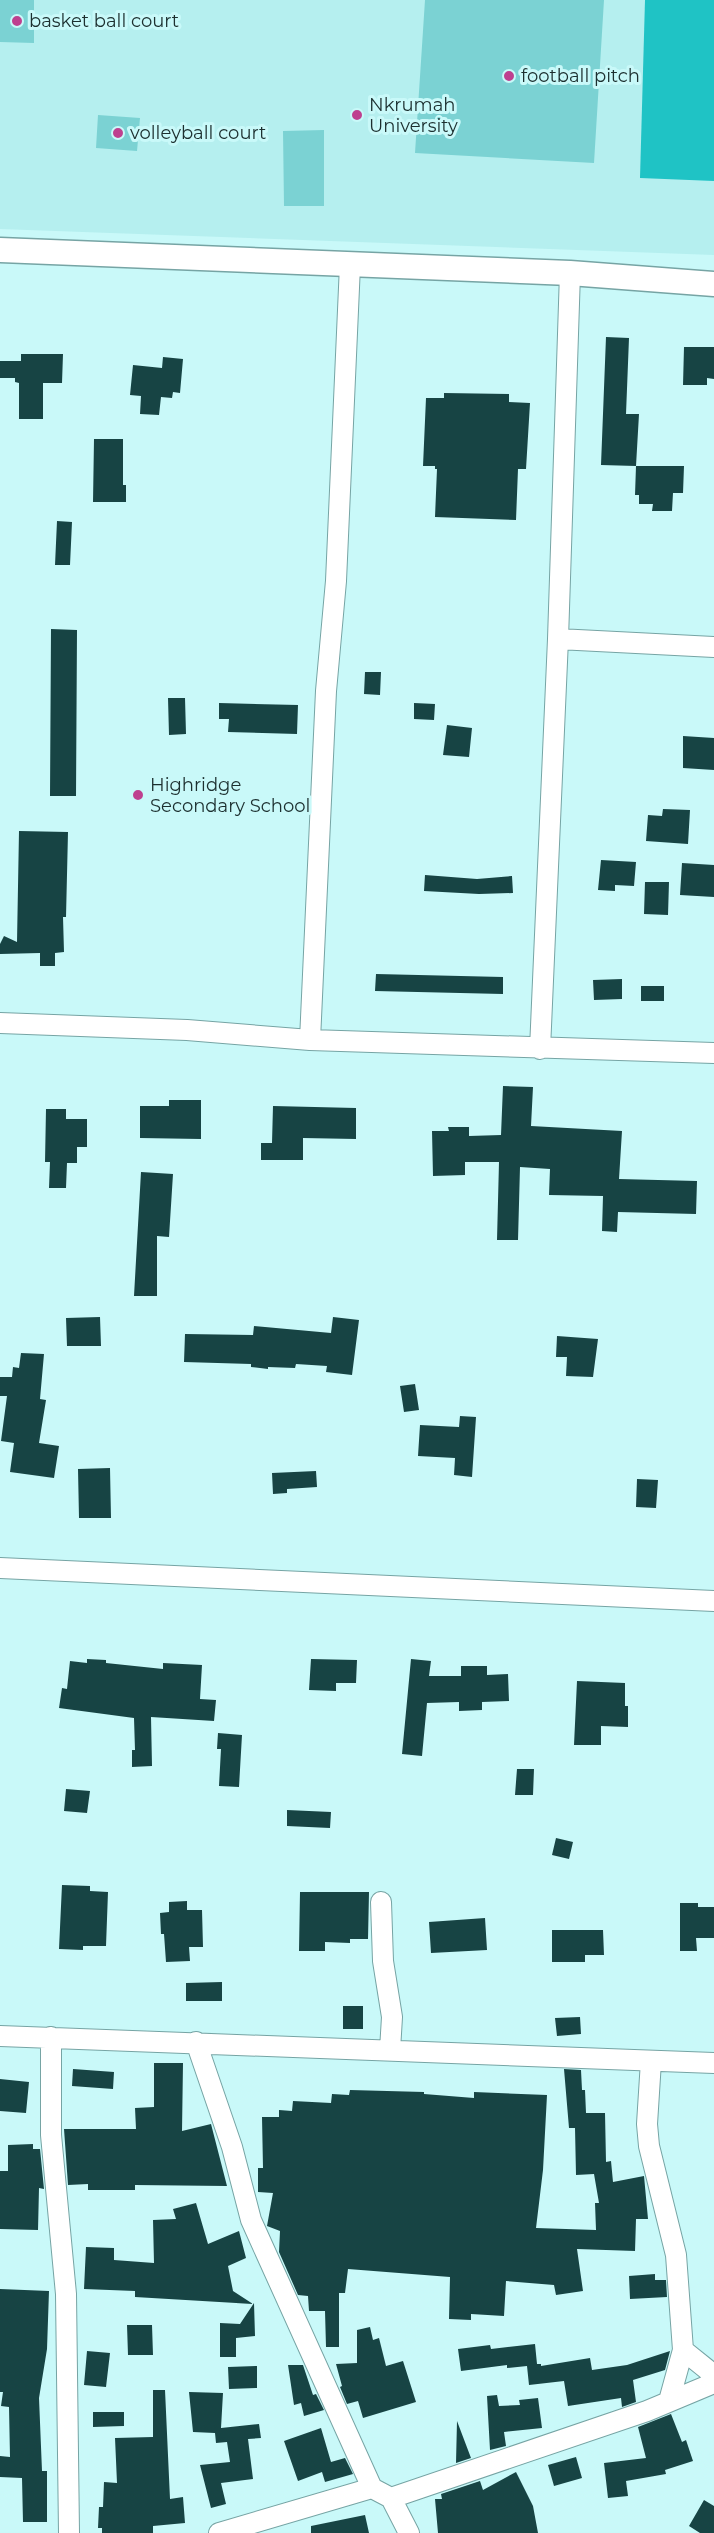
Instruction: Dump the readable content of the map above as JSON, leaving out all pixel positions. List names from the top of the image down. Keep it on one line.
{"places":["basket ball court","football pitch","Nkrumah University","volleyball court","Highridge Secondary School"]}
